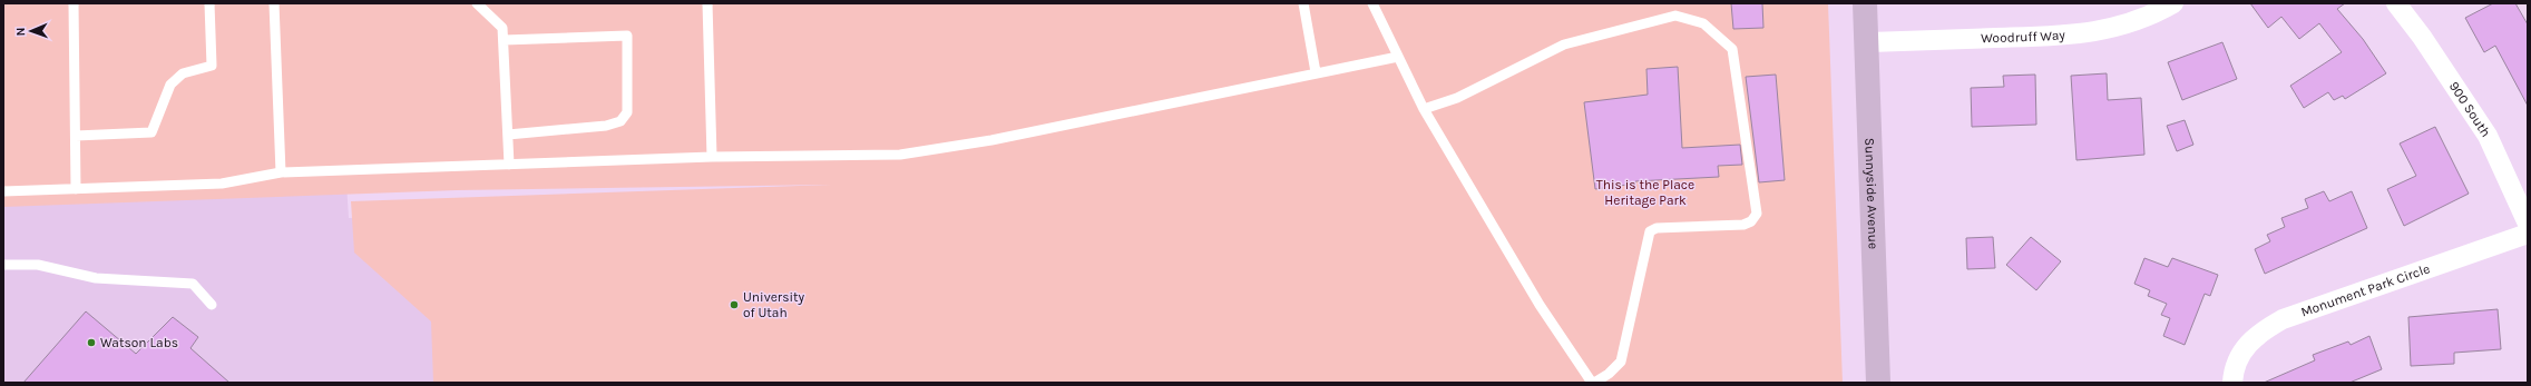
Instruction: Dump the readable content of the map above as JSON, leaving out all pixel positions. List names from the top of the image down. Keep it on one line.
{"streets":{"main road":["Sunnyside Avenue"],"street":["Woodruff Way","900 South","Monument Park Circle"]},"crossings":[["Woodruff Way","Sunnyside Avenue"]],"parks":["This is the Place Heritage Park"],"places":["University of Utah","Watson Labs"],"north":"left"}
